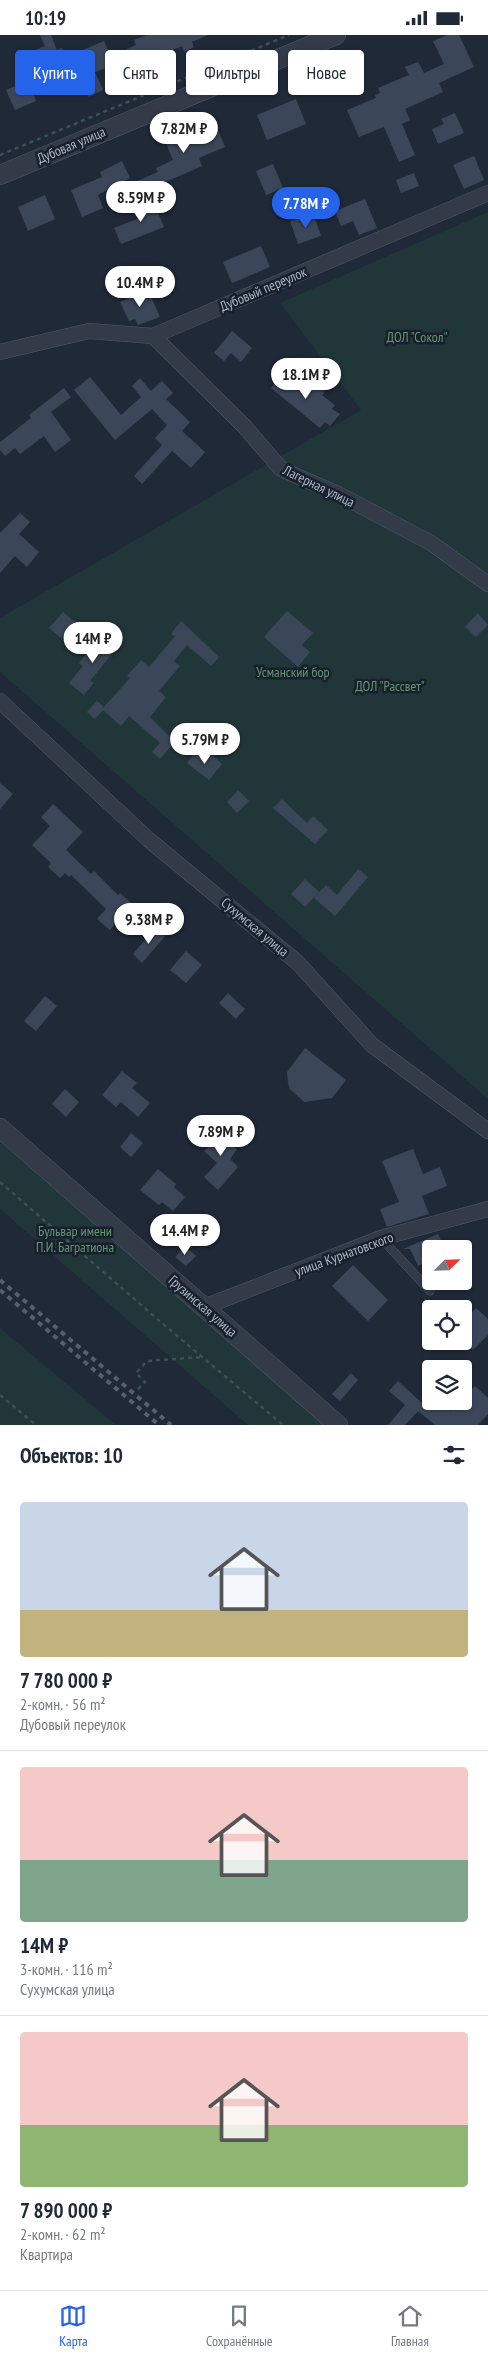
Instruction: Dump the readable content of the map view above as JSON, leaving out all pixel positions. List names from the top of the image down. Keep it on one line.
{"streets":{"street":["Дубовая улица","Дубовый переулок","Лагерная улица","Сухумская улица","улица Курнатовского","Грузинская улица"]},"crossings":[["Дубовый переулок","Лагерная улица"],["улица Курнатовского","Грузинская улица"]],"parks":["ДОЛ \"Сокол\"","Усманский бор","ДОЛ \"Рассвет\"","Бульвар имени П.И. Багратиона"],"north":"top right","page":{"status":"10:19","chip":["Купить","Снять","Фильтры","Новое"],"price":["7.82M ₽","8.59M ₽","7.78M ₽","10.4M ₽","18.1M ₽","14M ₽","5.79M ₽","9.38M ₽","7.89M ₽","14.4M ₽"],"heading":"Объектов: 10","list":[{"name":"7 780 000 ₽","note":"2-комн. · 56 m² · Дубовый переулок"},{"name":"14M ₽","note":"3-комн. · 116 m² · Сухумская улица"},{"name":"7 890 000 ₽","note":"2-комн. · 62 m² · Квартира"}],"tabs":["Карта","Сохранённые","Главная"]}}
